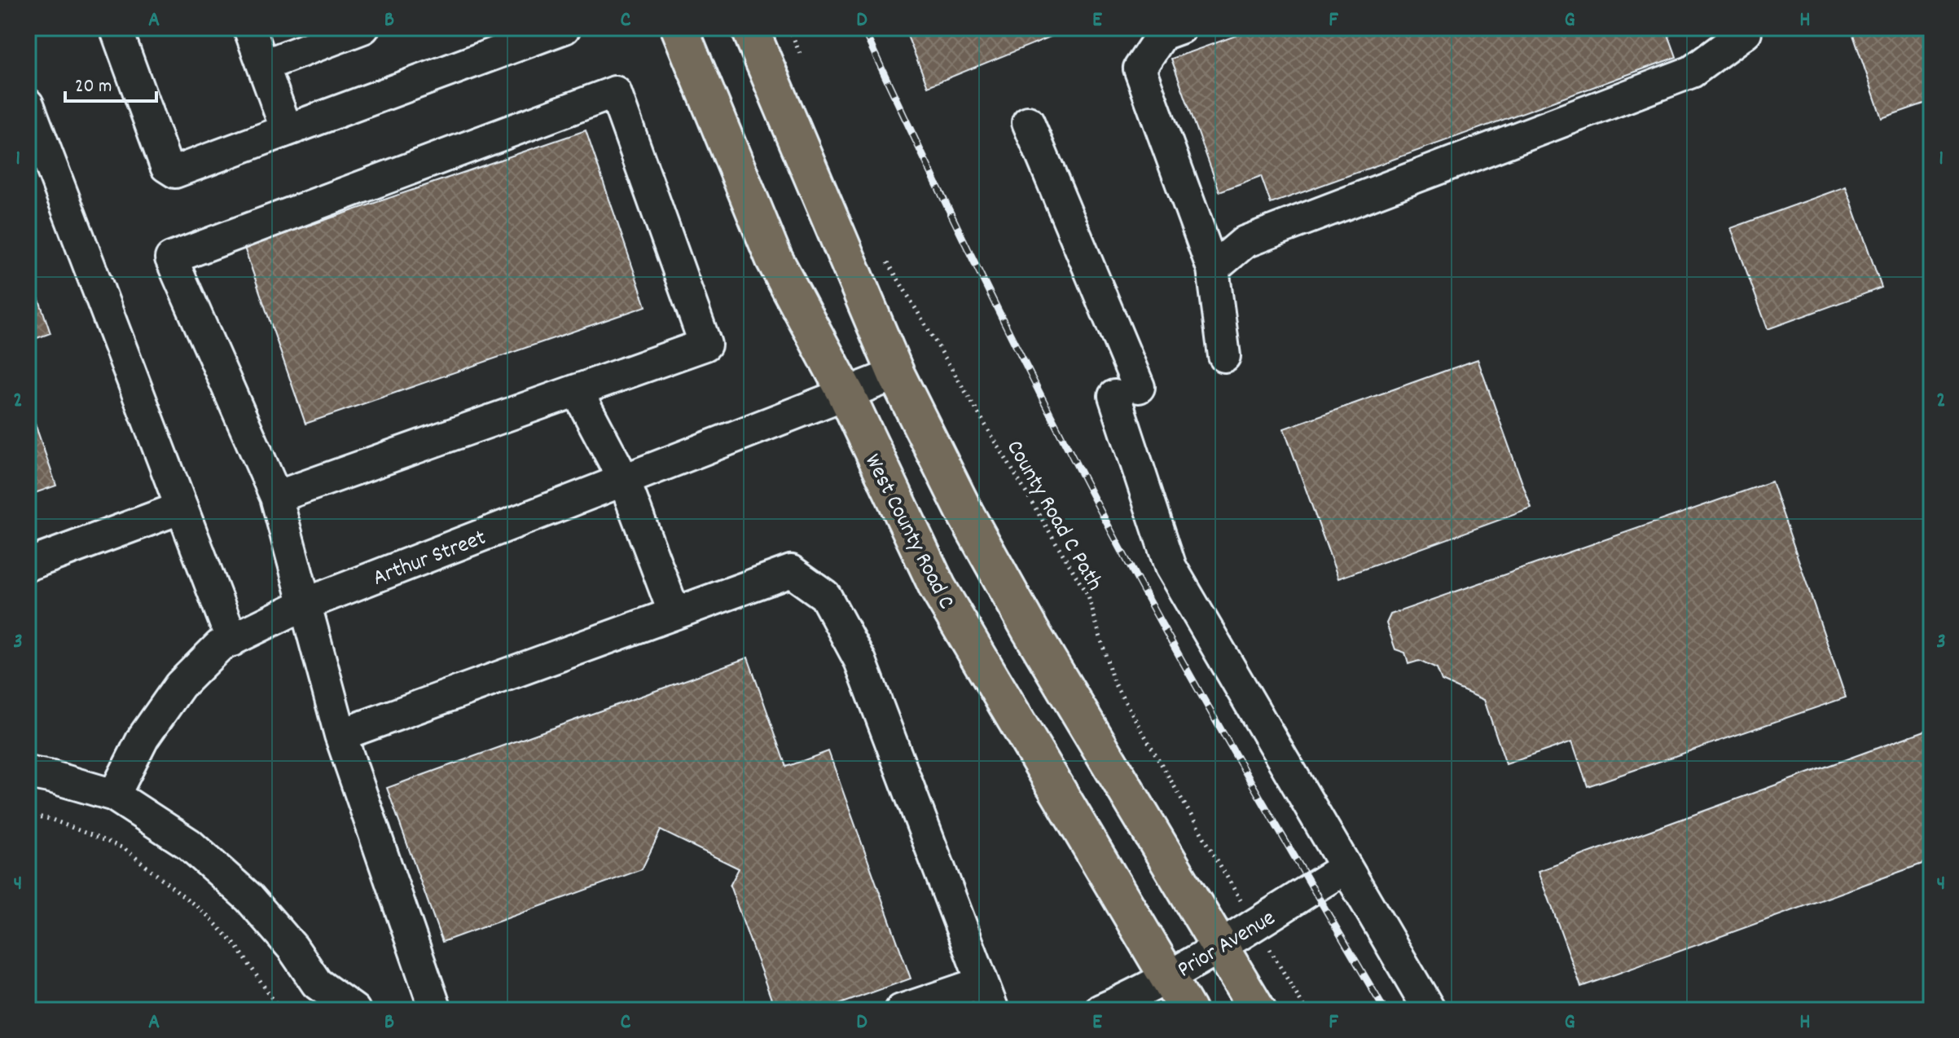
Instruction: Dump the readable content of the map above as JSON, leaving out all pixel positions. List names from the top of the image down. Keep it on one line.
{"streets":{"main road":["West County Road C"],"street":["Arthur Street","Prior Avenue"],"path":["County Road C Path"]},"crossings":[["County Road C Path","Prior Avenue"],["West County Road C","Arthur Street"],["West County Road C","Prior Avenue"]],"scale_bar":"20 m","grid":{"columns":["A","B","C","D","E","F","G","H"],"rows":["1","2","3","4"]}}
